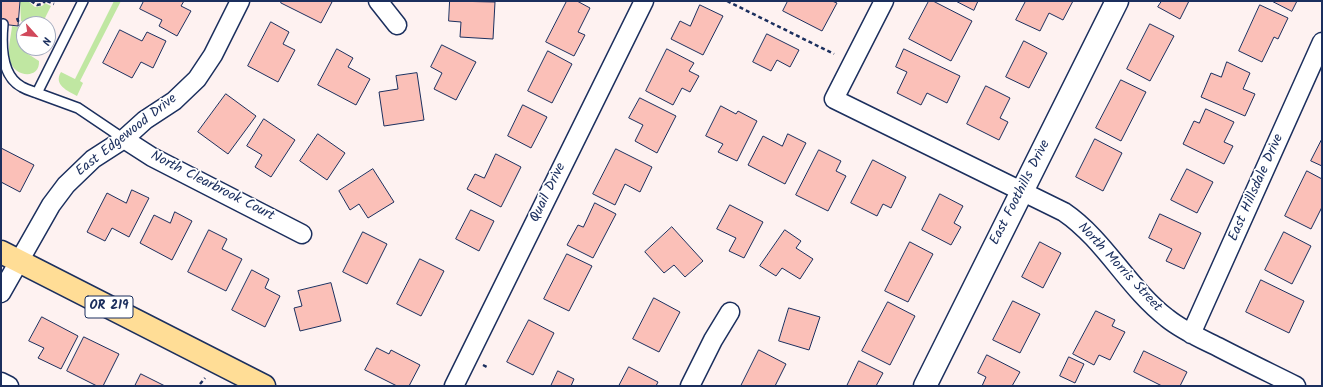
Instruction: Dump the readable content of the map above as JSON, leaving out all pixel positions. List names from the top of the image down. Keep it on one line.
{"streets":{"main road":["OR 219"],"street":["East Edgewood Drive","North Clearbrook Court","East Hillsdale Drive","Quail Drive","East Foothills Drive","North Morris Street"]},"crossings":[["East Edgewood Drive","North Clearbrook Court"],["East Edgewood Drive","OR 219"],["East Hillsdale Drive","North Morris Street"],["East Foothills Drive","North Morris Street"]],"north":"bottom right"}
